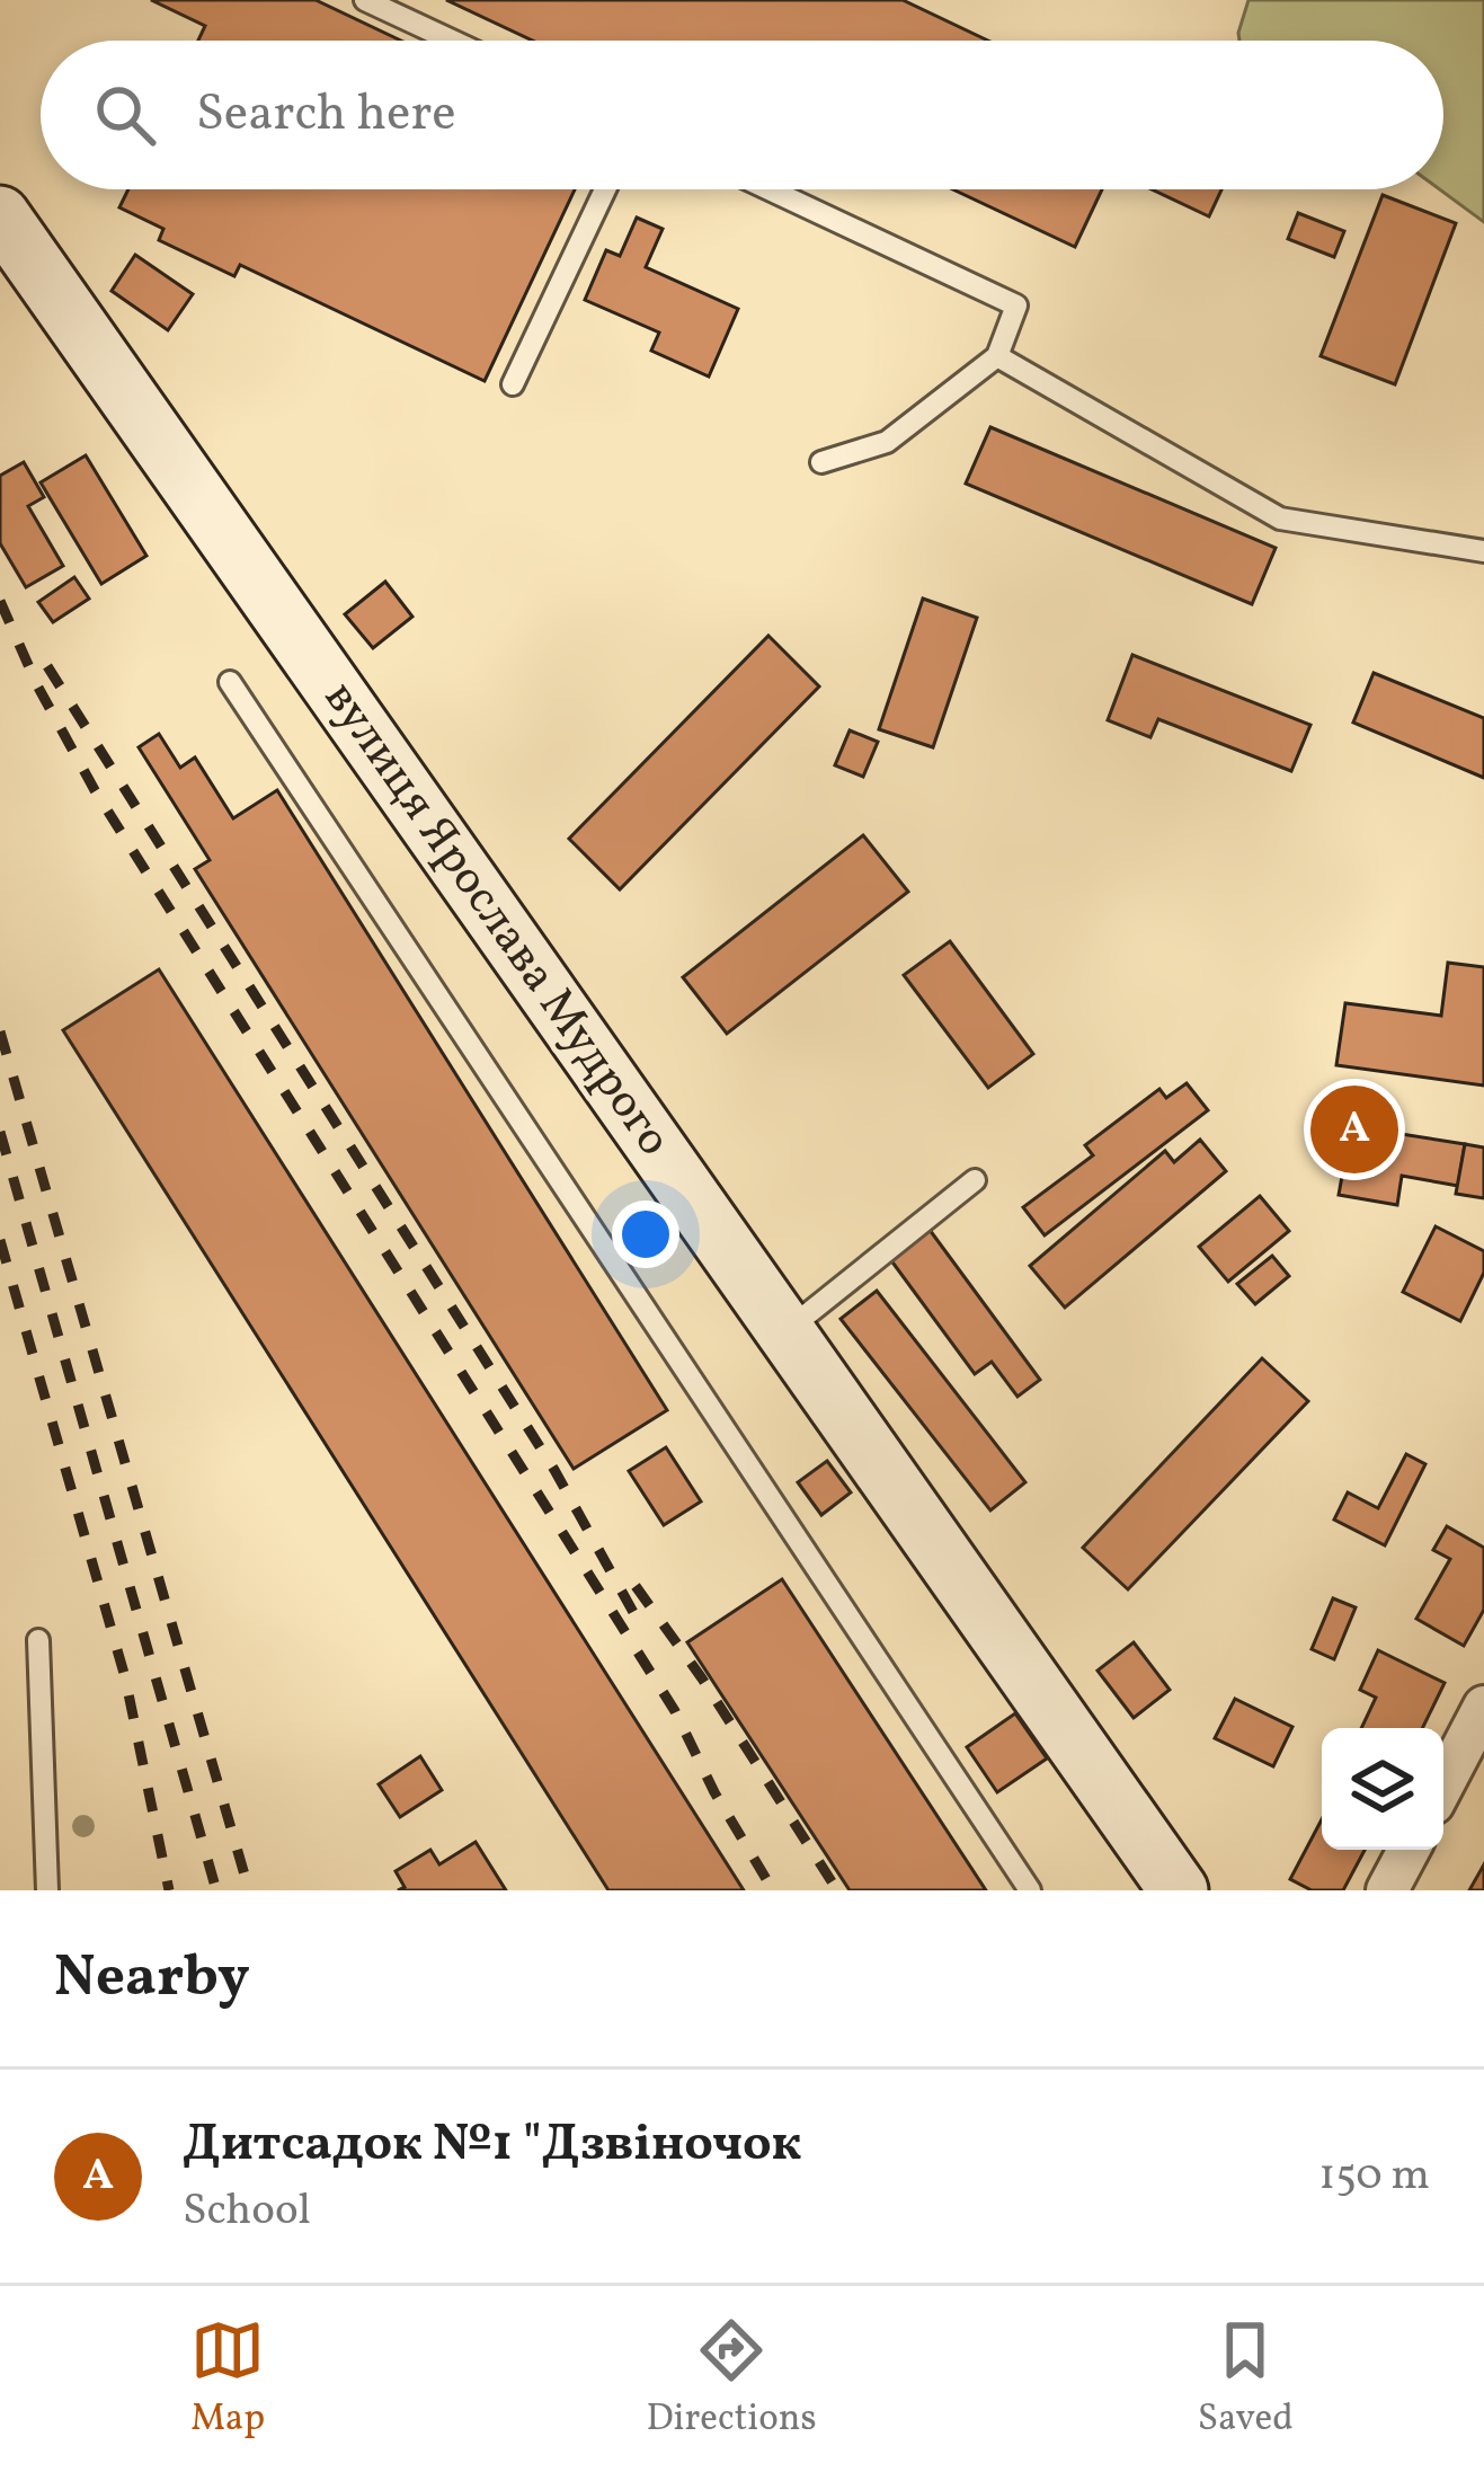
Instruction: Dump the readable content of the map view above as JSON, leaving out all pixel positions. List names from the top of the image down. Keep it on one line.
{"streets":{"street":["вулиця Ярослава Мудрого"]},"page":{"search":"Search here","pins":"A","heading":"Nearby","list":[{"mark":"A","name":"Дитсадок №1 \"Дзвіночок","note":"School","value":"150 m"}],"nav":["Map","Directions","Saved"]}}
